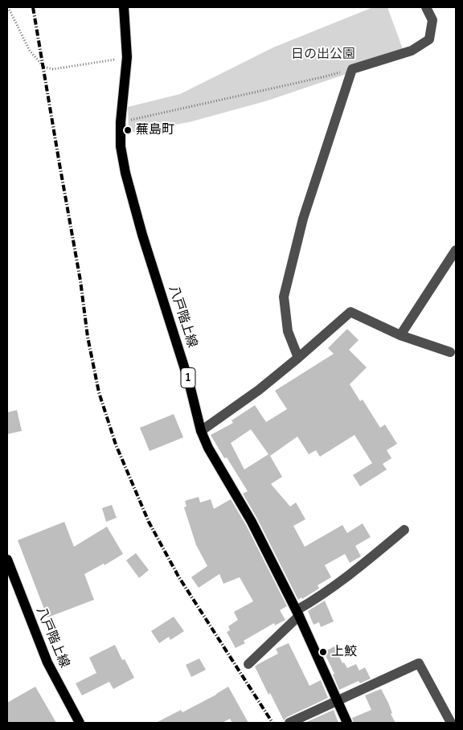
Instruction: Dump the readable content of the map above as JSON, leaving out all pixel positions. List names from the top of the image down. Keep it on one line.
{"streets":{"main road":["八戸階上線","1"]},"parks":["日の出公園"],"places":["蕪島町","上鮫"]}
